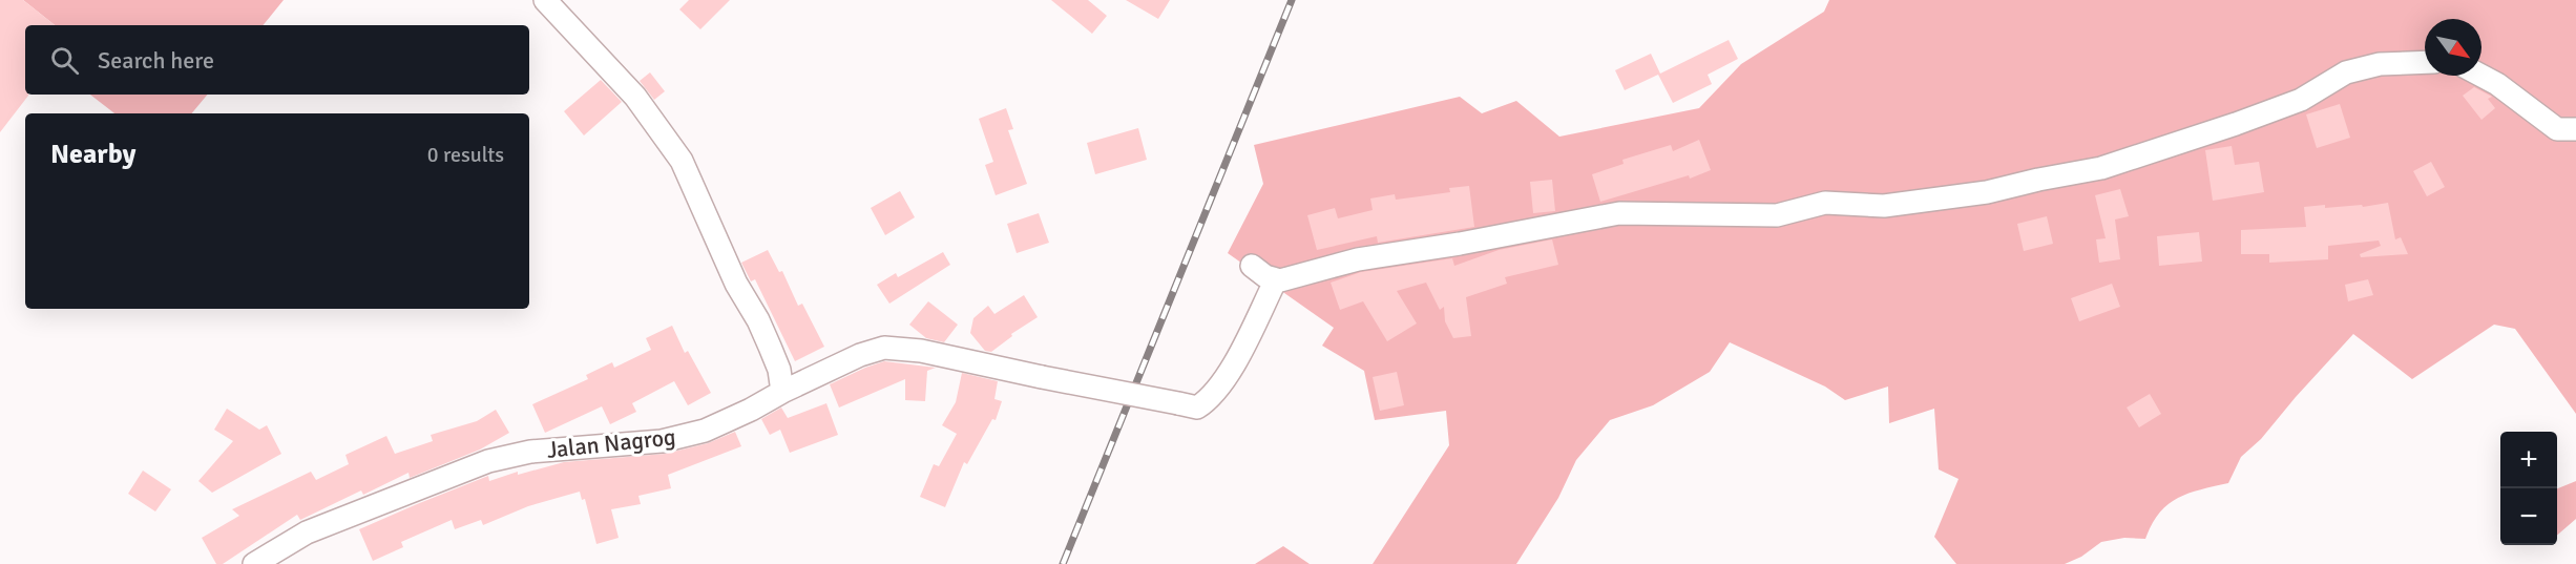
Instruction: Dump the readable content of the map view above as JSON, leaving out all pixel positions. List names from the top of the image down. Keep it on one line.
{"streets":{"street":["Jalan Nagrog"]},"north":"bottom right","page":{"search":"Search here","heading":["Nearby","0 results"],"map_buttons":["+","−"]}}
